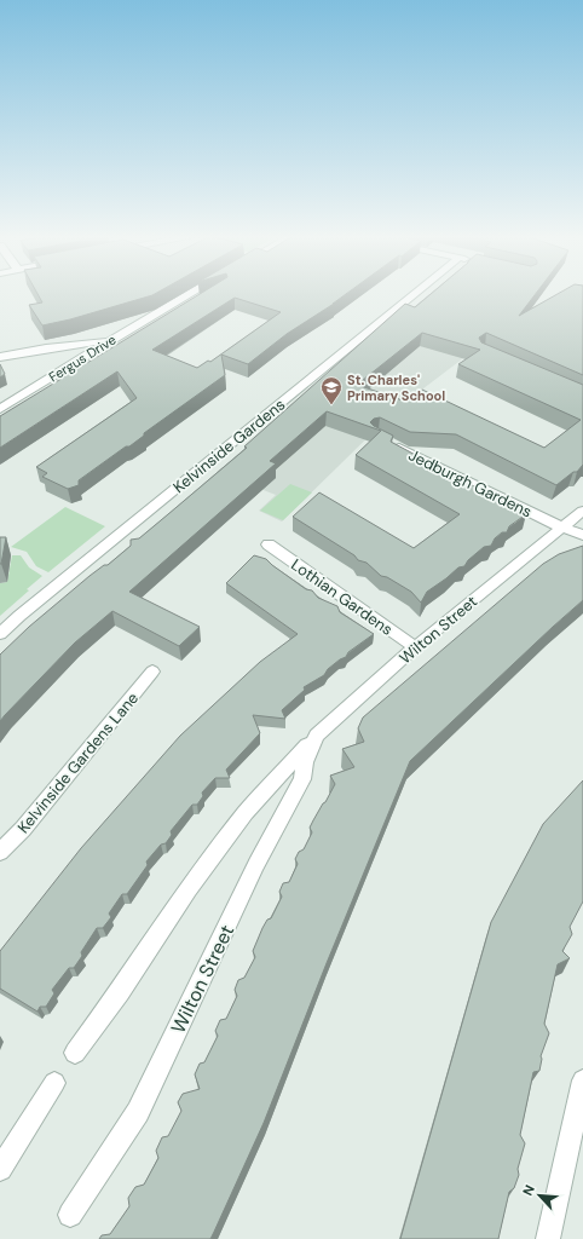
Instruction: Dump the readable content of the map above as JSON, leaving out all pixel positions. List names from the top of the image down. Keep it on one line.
{"streets":{"street":["Fergus Drive","Kelvinside Gardens","Jedburgh Gardens","Lothian Gardens","Wilton Street","Kelvinside Gardens Lane"]},"crossings":[["Jedburgh Gardens","Wilton Street"],["Lothian Gardens","Wilton Street"]],"places":{"school or university":["St. Charles' Primary School"]},"north":"top left"}
